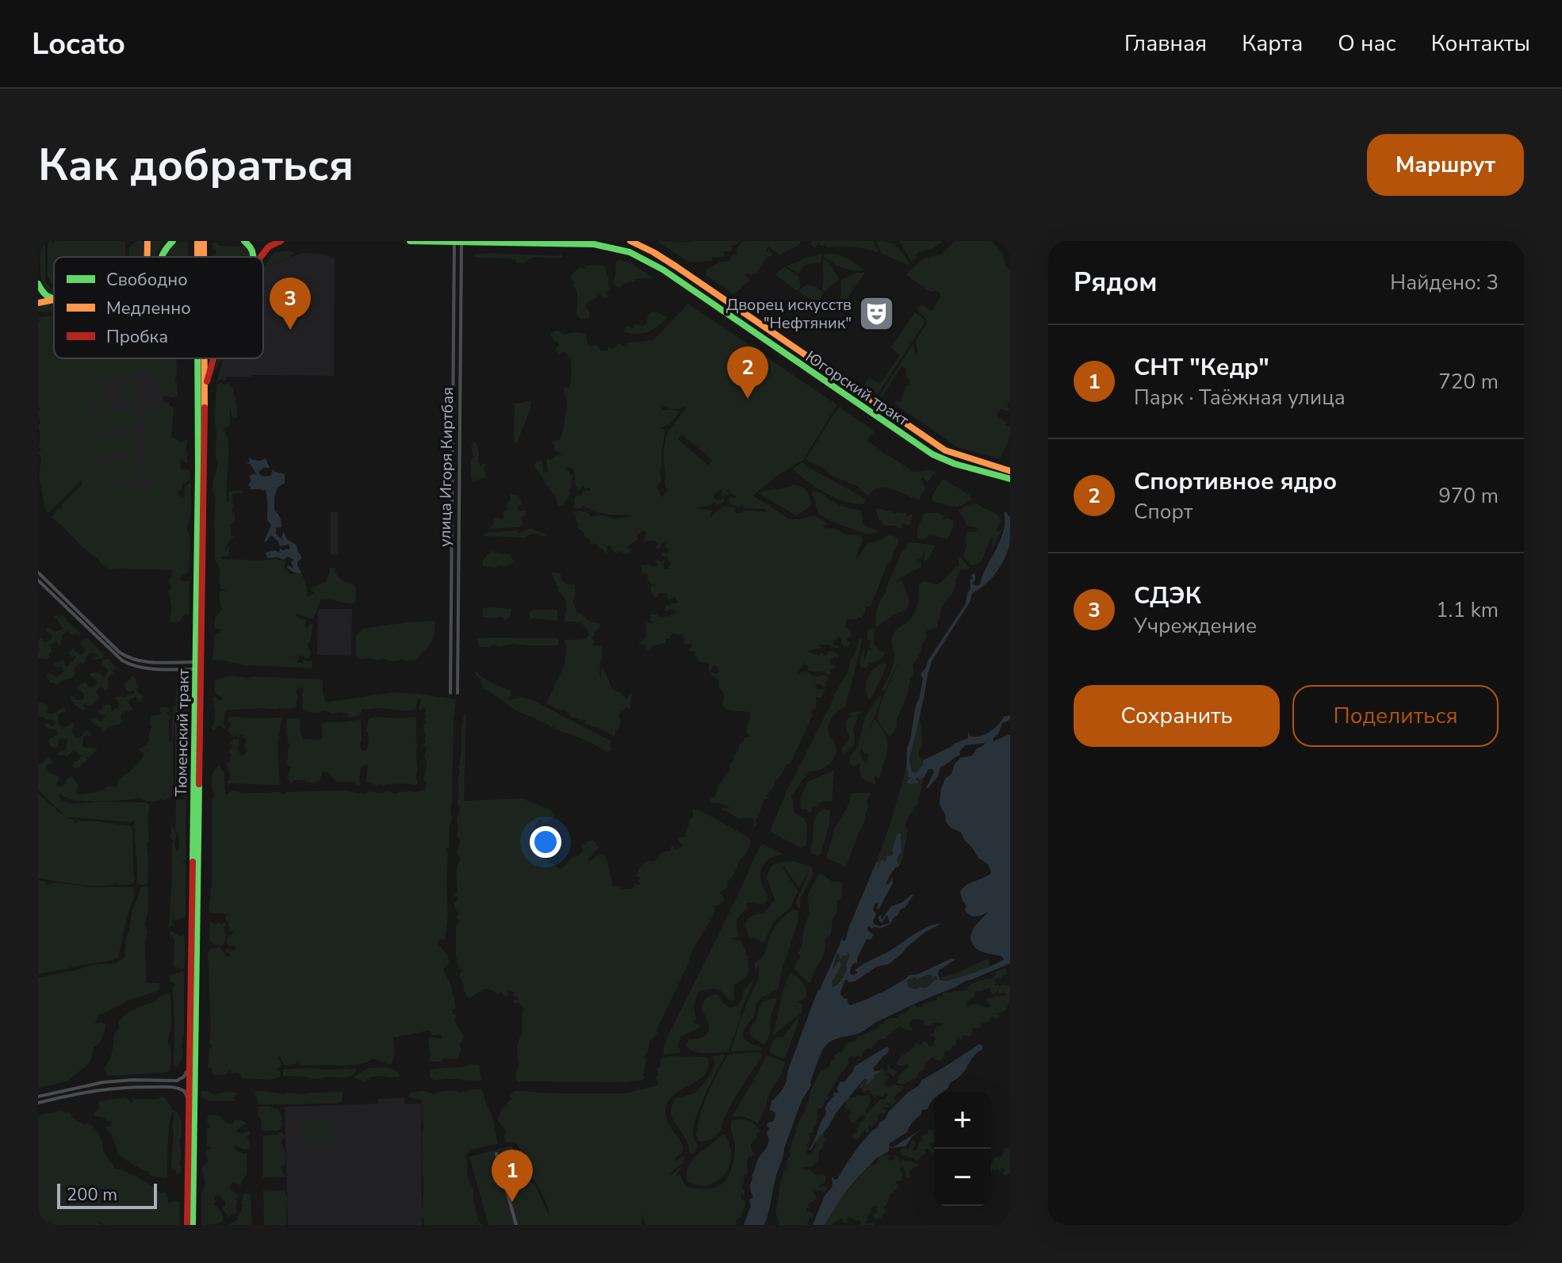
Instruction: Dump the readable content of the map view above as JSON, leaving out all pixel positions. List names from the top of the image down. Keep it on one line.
{"streets":{"main road":["Югорский тракт","Тюменский тракт"],"street":["улица Игоря Киртбая"]},"crossings":[["Югорский тракт","улица Игоря Киртбая"]],"places":{"theatre":["Дворец искусств \"Нефтяник\""]},"legend":["Свободно","Медленно","Пробка"],"scale_bar":"200 m","page":{"header":"Locato","nav":["Главная","Карта","О нас","Контакты"],"buttons":["Маршрут",["Сохранить","Поделиться"]],"title":"Как добраться","heading":["Рядом","Найдено: 3"],"pins":["3","2","1"],"list":[{"mark":"1","name":"СНТ \"Кедр\"","note":"Парк · Таёжная улица","value":"720 m"},{"mark":"2","name":"Спортивное ядро","note":"Спорт","value":"970 m"},{"mark":"3","name":"СДЭК","note":"Учреждение","value":"1.1 km"}],"map_buttons":["+","−"],"scale":"200 m"}}
